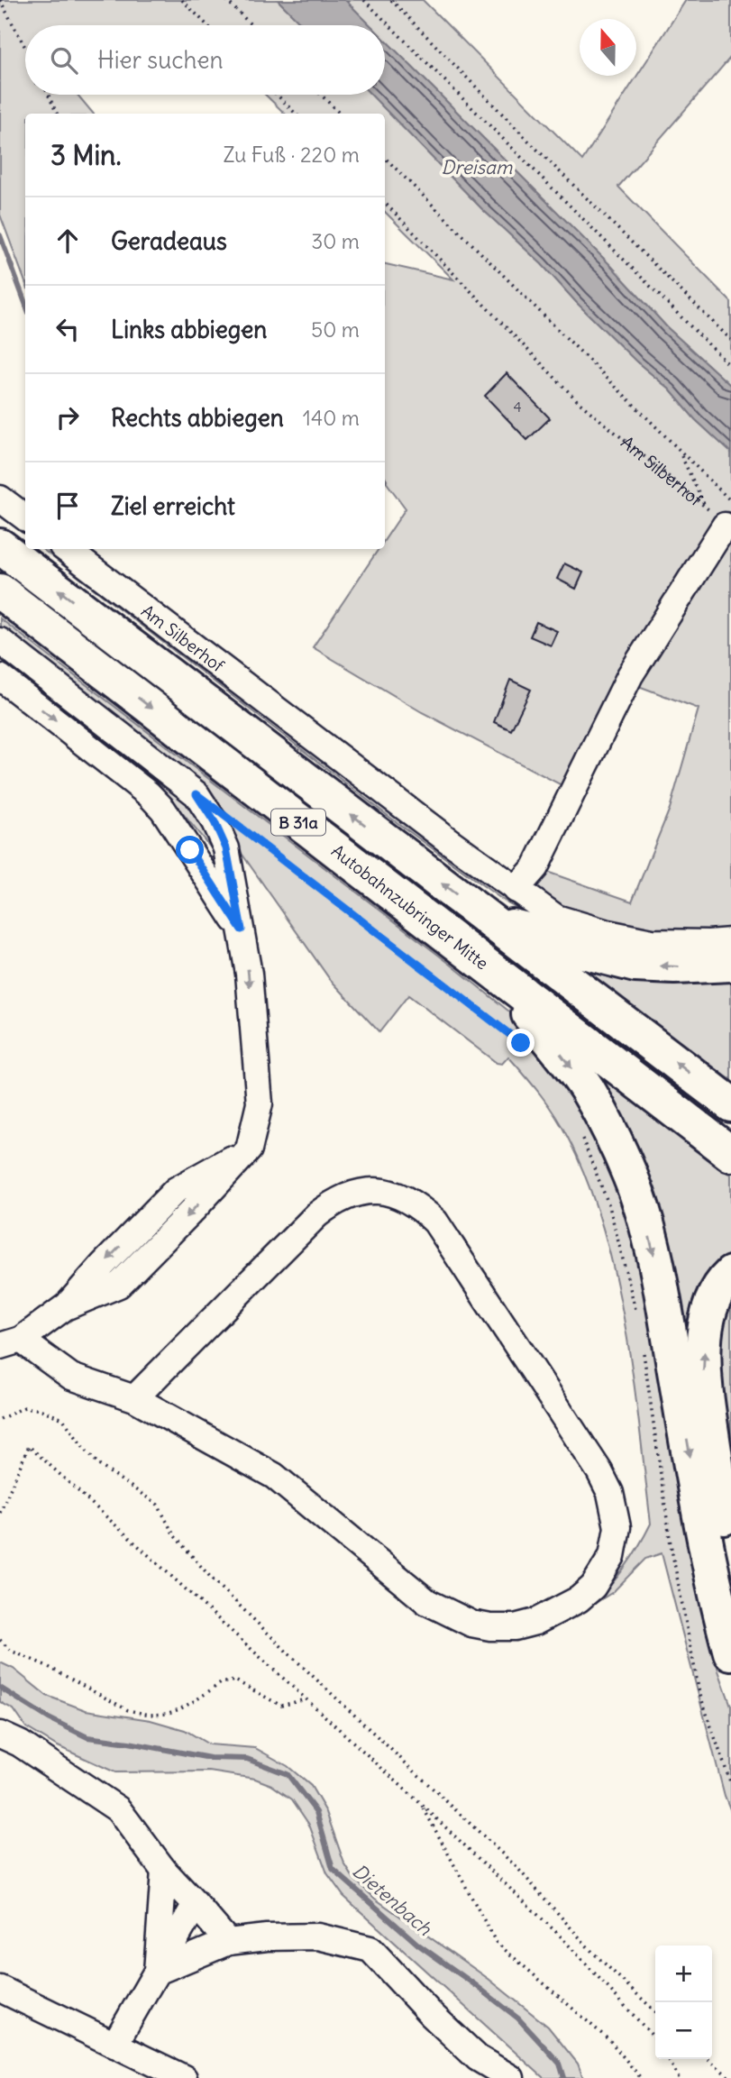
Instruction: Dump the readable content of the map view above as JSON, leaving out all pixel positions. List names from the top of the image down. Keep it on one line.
{"streets":{"highway":["B 31a","Autobahnzubringer Mitte"],"street":["Am Silberhof"]},"water":["Dreisam","Dietenbach"],"house_numbers":["4"],"north":"top","page":{"search":"Hier suchen","heading":["3 Min.","Zu Fuß · 220 m"],"list":[["Geradeaus","30 m"],["Links abbiegen","50 m"],["Rechts abbiegen","140 m"],"Ziel erreicht"],"map_buttons":["+","−"]}}
